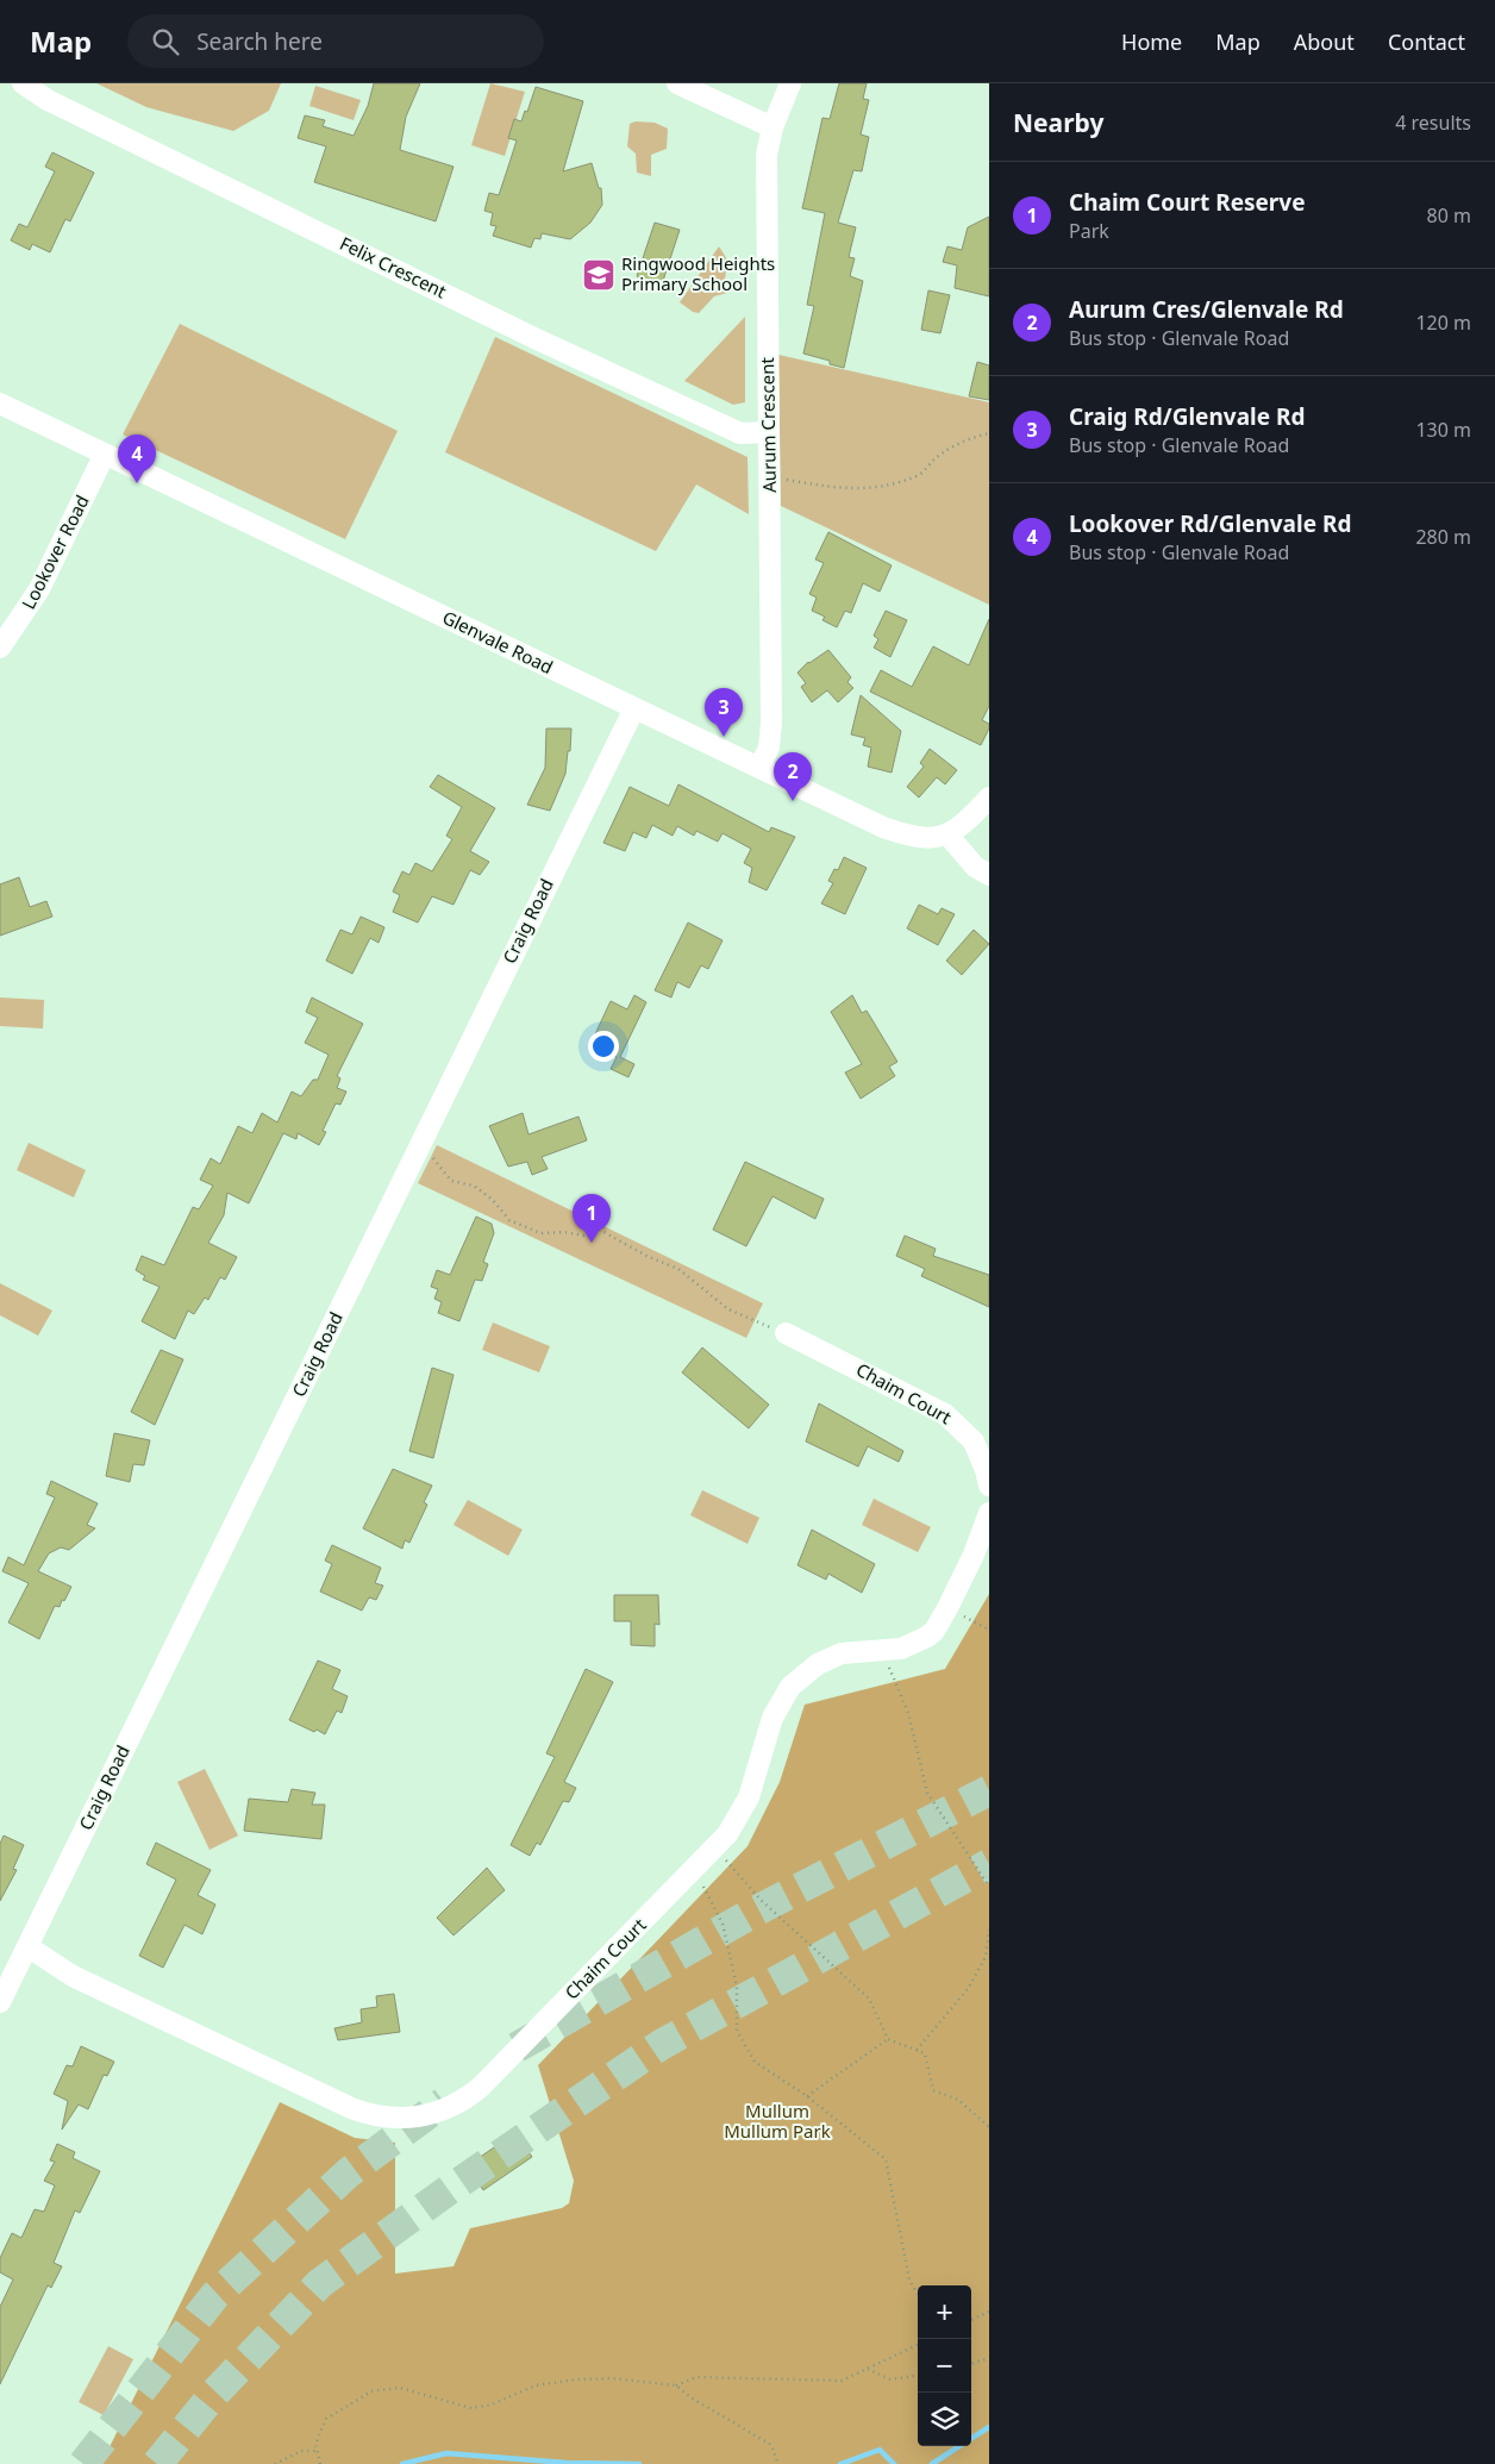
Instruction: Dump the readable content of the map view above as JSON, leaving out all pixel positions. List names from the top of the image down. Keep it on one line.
{"streets":{"street":["Felix Crescent","Aurum Crescent","Lookover Road","Glenvale Road","Craig Road","Chaim Court"]},"crossings":[["Felix Crescent","Aurum Crescent"],["Aurum Crescent","Glenvale Road"],["Lookover Road","Glenvale Road"],["Glenvale Road","Craig Road"],["Craig Road","Chaim Court"]],"parks":["Mullum Mullum Park"],"places":{"school or university":["Ringwood Heights Primary School"]},"page":{"header":"Map","search":"Search here","nav":["Home","Map","About","Contact"],"heading":["Nearby","4 results"],"list":[{"mark":"1","name":"Chaim Court Reserve","note":"Park","value":"80 m"},{"mark":"2","name":"Aurum Cres/Glenvale Rd","note":"Bus stop · Glenvale Road","value":"120 m"},{"mark":"3","name":"Craig Rd/Glenvale Rd","note":"Bus stop · Glenvale Road","value":"130 m"},{"mark":"4","name":"Lookover Rd/Glenvale Rd","note":"Bus stop · Glenvale Road","value":"280 m"}],"pins":["4","3","2","1"],"map_buttons":["+","−"]}}
